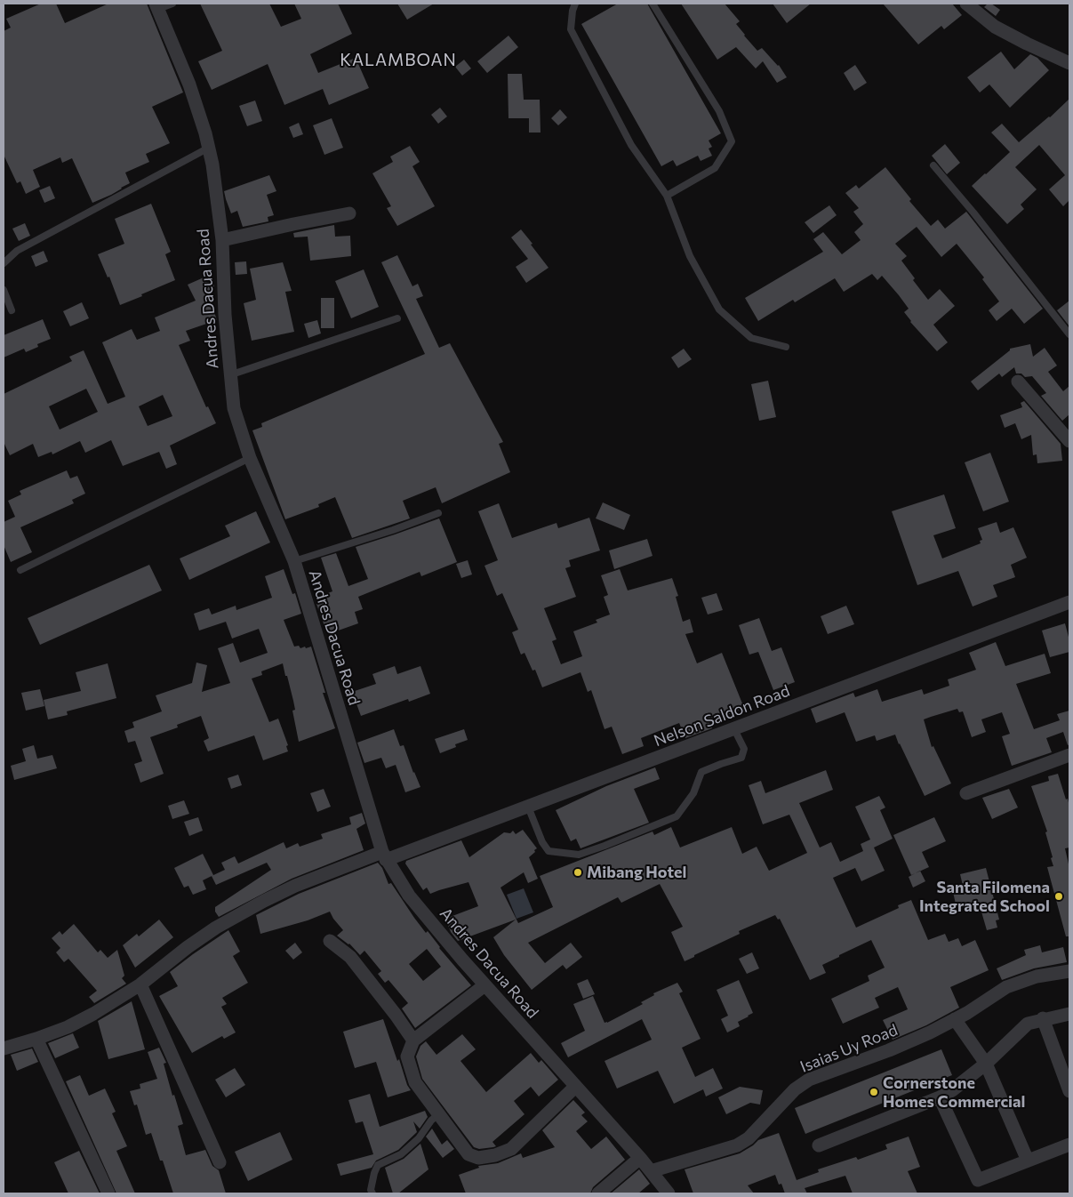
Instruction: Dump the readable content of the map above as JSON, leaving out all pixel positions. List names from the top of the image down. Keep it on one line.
{"streets":{"street":["Andres Dacua Road","Nelson Saldon Road","Isaias Uy Road"]},"crossings":[["Andres Dacua Road","Nelson Saldon Road"],["Andres Dacua Road","Isaias Uy Road"]],"districts":["KALAMBOAN"],"places":["Mibang Hotel","Santa Filomena Integrated School","Cornerstone Homes Commercial"]}
